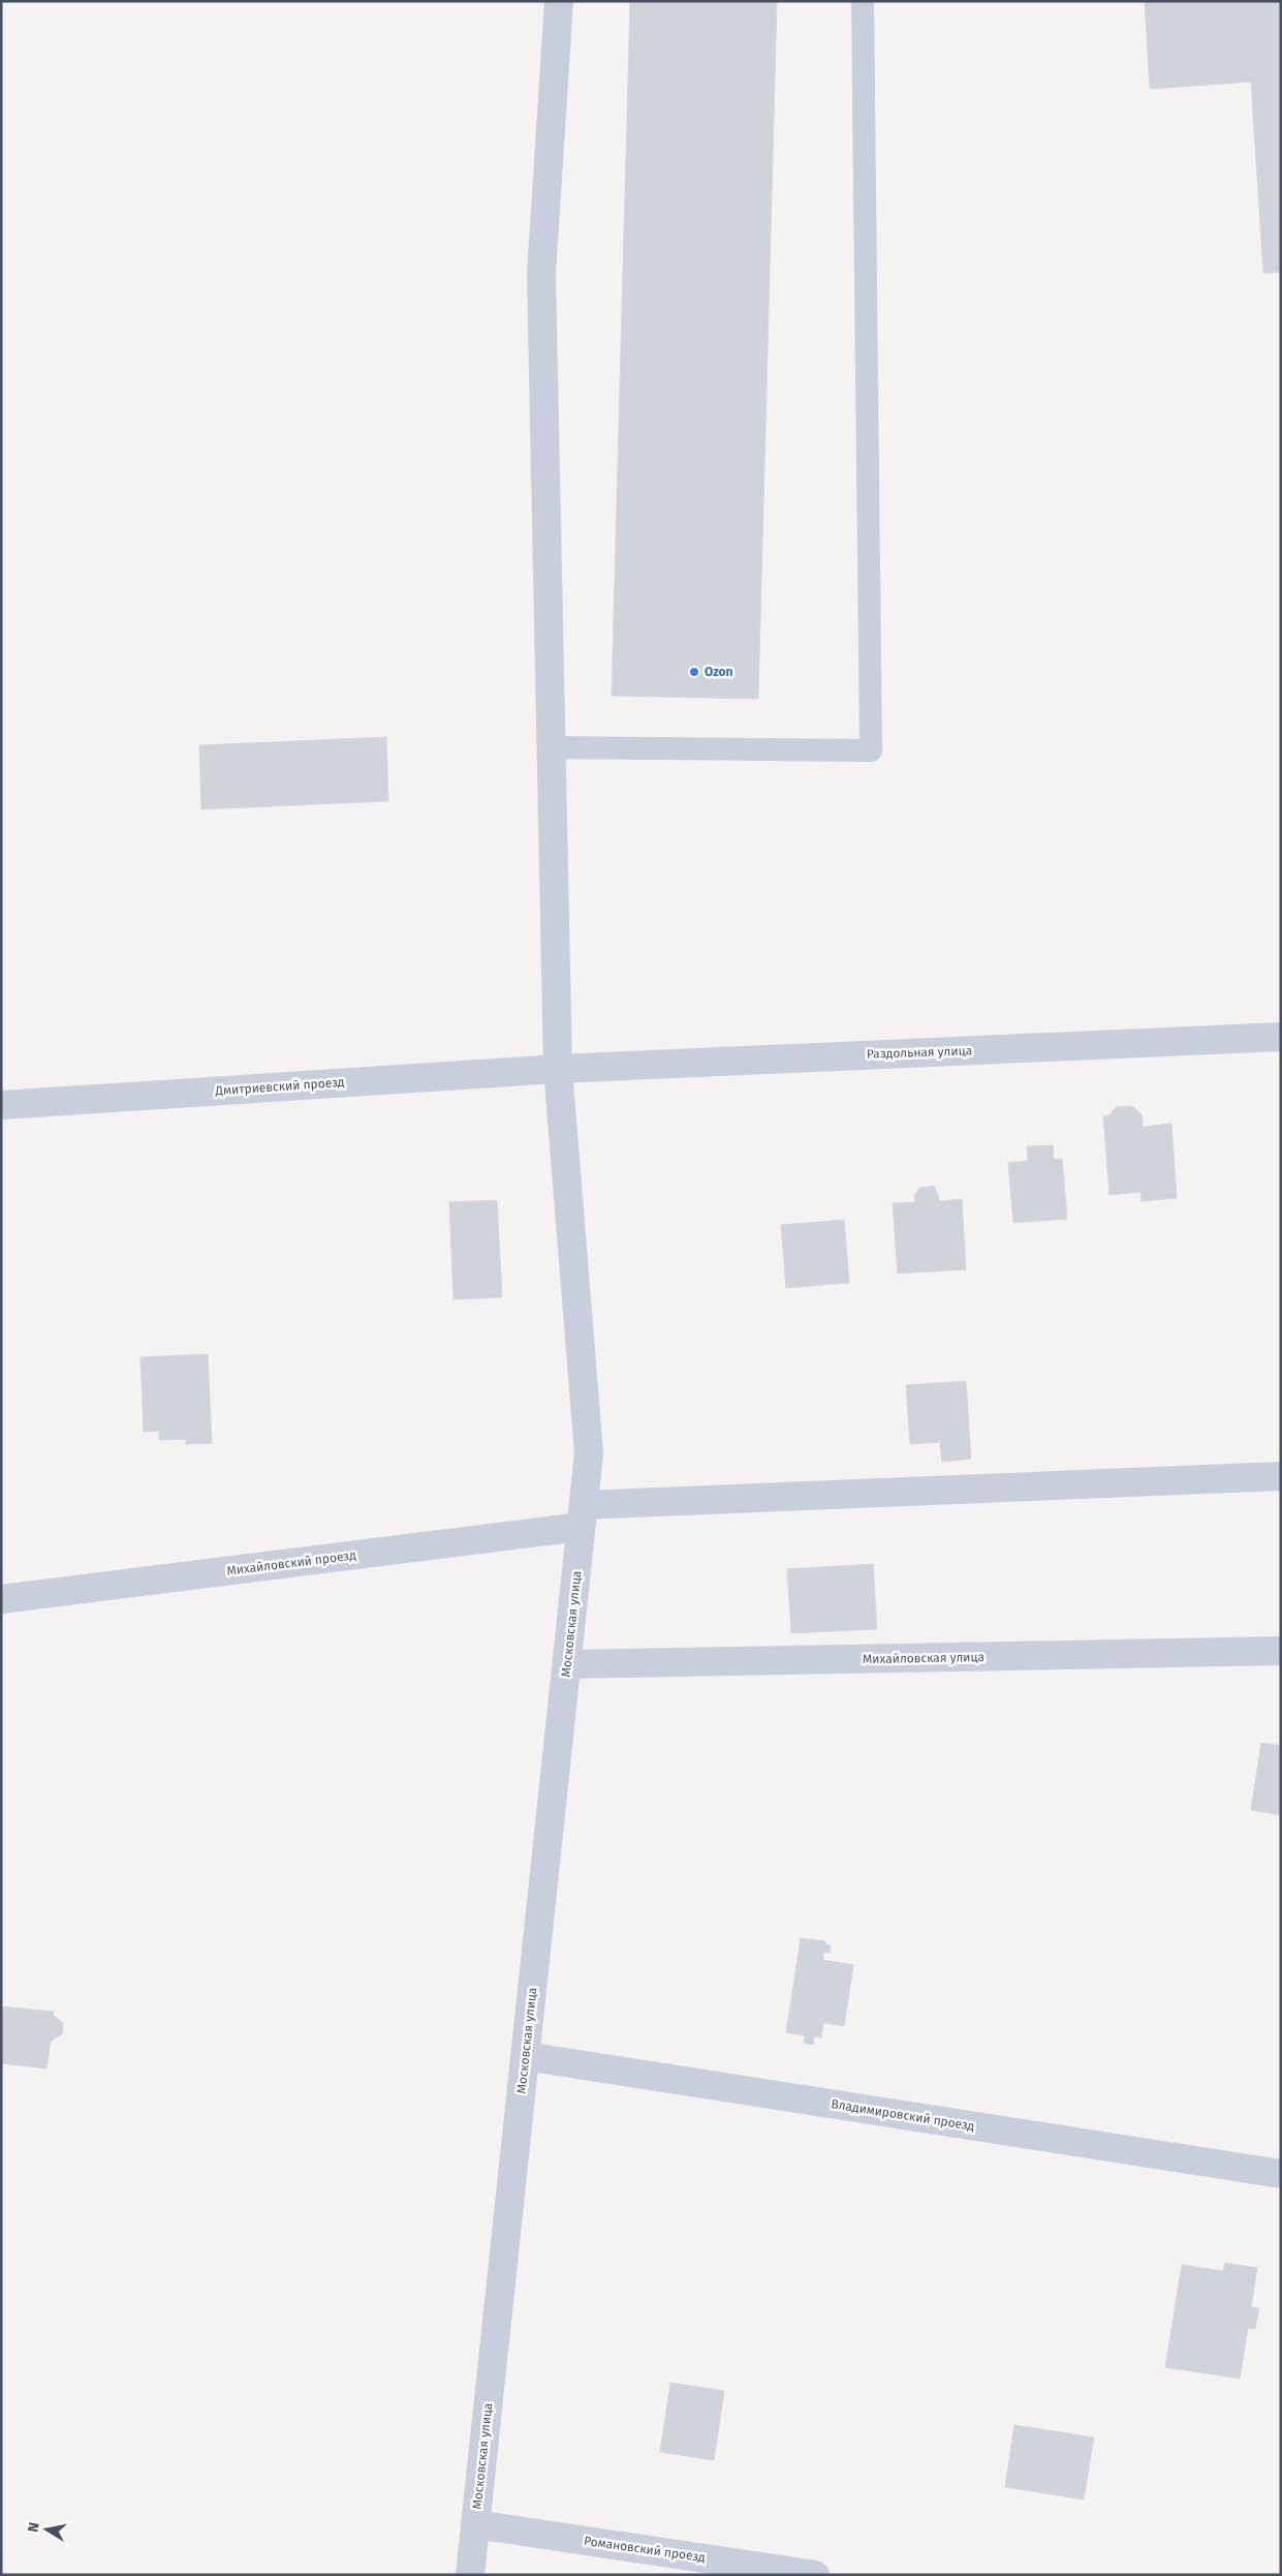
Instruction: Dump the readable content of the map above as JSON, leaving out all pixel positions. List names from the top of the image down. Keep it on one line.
{"streets":{"street":["Раздольная улица","Дмитриевский проезд","Михайловский проезд","Московская улица","Михайловская улица","Владимировский проезд","Романовский проезд"]},"crossings":[["Раздольная улица","Дмитриевский проезд"],["Раздольная улица","Московская улица"],["Дмитриевский проезд","Московская улица"],["Михайловский проезд","Московская улица"],["Московская улица","Михайловская улица"],["Московская улица","Владимировский проезд"],["Московская улица","Романовский проезд"]],"places":["Ozon"],"north":"left"}
